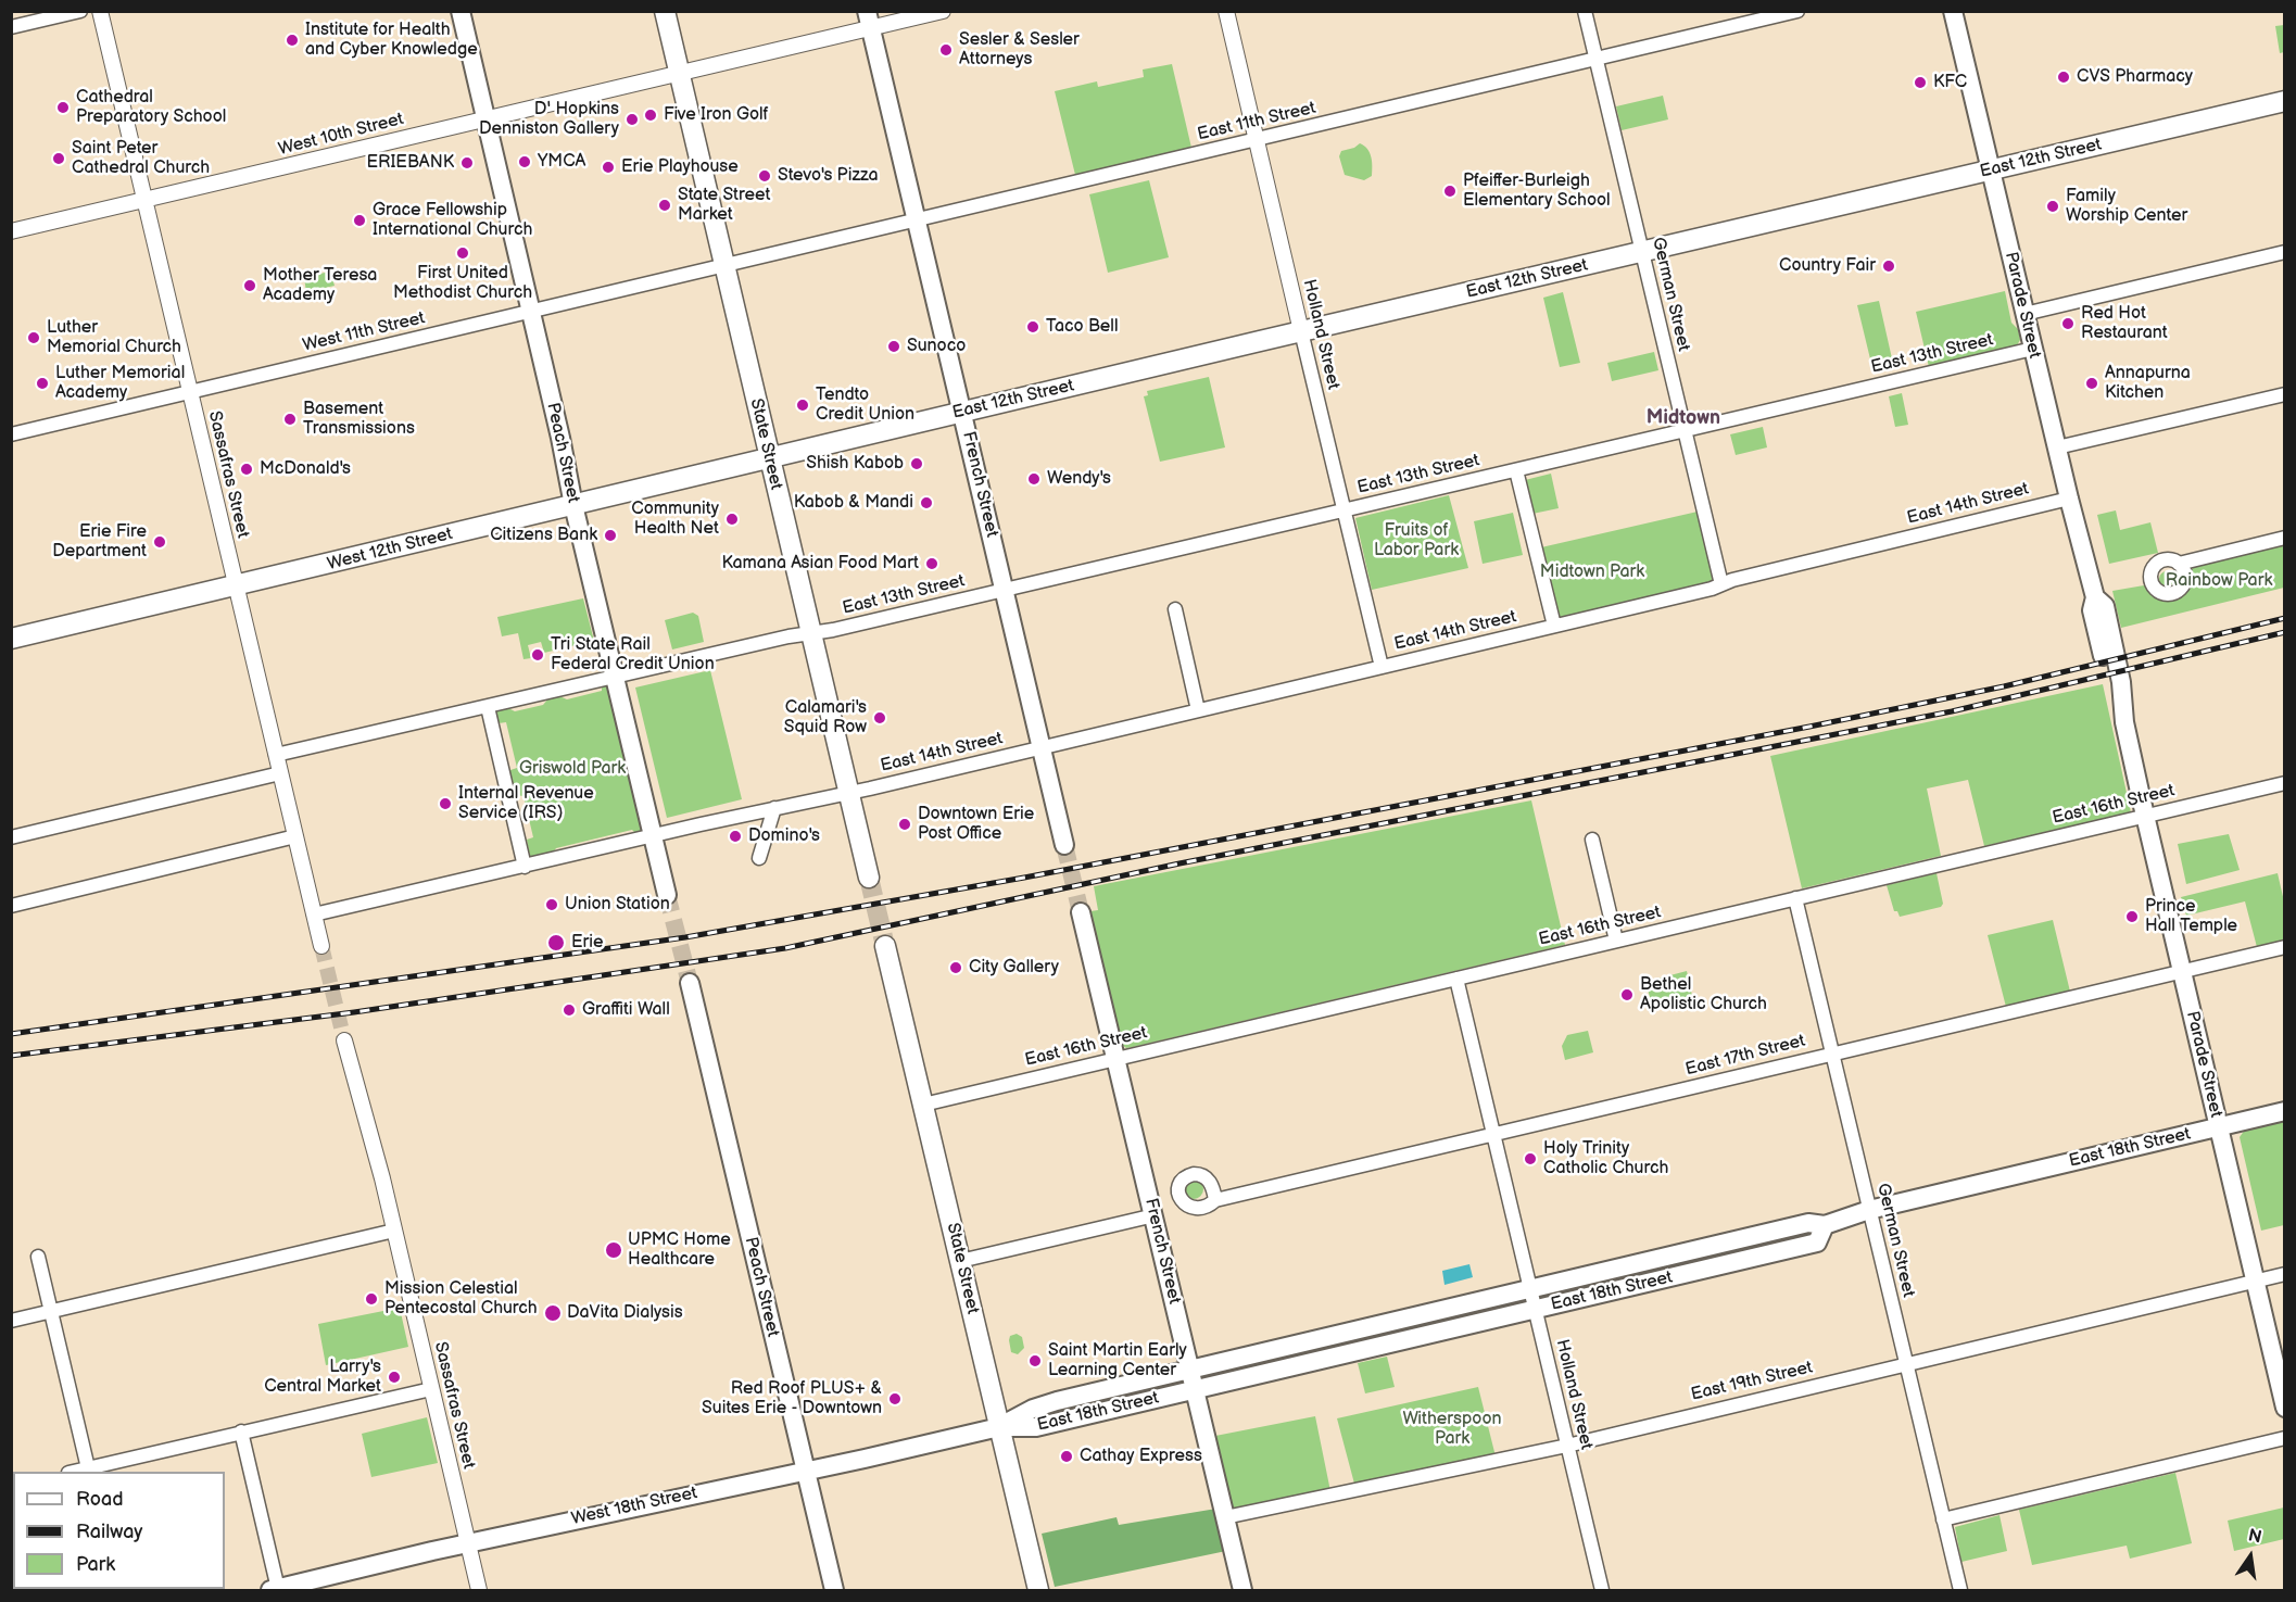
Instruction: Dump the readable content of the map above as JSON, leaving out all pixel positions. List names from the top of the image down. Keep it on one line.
{"streets":{"main road":["East 12th Street","Parade Street","State Street","Peach Street","French Street","West 12th Street","East 18th Street","West 18th Street"],"street":["East 11th Street","West 10th Street","German Street","West 11th Street","Holland Street","East 13th Street","Sassafras Street","East 14th Street","East 16th Street","East 17th Street","East 19th Street"]},"crossings":[["East 11th Street","German Street"],["East 11th Street","West 11th Street"],["East 11th Street","Holland Street"],["East 11th Street","State Street"],["East 11th Street","French Street"],["West 10th Street","State Street"],["West 10th Street","Peach Street"],["West 10th Street","Sassafras Street"],["West 10th Street","French Street"],["East 12th Street","German Street"],["East 12th Street","Parade Street"],["East 12th Street","Holland Street"],["East 12th Street","State Street"],["East 12th Street","French Street"],["East 12th Street","West 12th Street"],["German Street","East 13th Street"],["German Street","East 14th Street"],["German Street","East 16th Street"],["German Street","East 17th Street"],["German Street","East 18th Street"],["German Street","East 19th Street"],["Parade Street","East 13th Street"],["Parade Street","East 14th Street"],["Parade Street","East 16th Street"],["Parade Street","East 17th Street"],["Parade Street","East 18th Street"],["Parade Street","East 19th Street"],["West 11th Street","State Street"],["West 11th Street","Peach Street"],["West 11th Street","Sassafras Street"],["Holland Street","East 13th Street"],["Holland Street","East 14th Street"],["Holland Street","East 16th Street"],["Holland Street","East 17th Street"],["Holland Street","East 18th Street"],["Holland Street","East 19th Street"],["East 13th Street","State Street"],["East 13th Street","Peach Street"],["East 13th Street","Sassafras Street"],["East 13th Street","French Street"],["State Street","East 14th Street"],["State Street","West 12th Street"],["State Street","East 16th Street"],["State Street","East 18th Street"],["State Street","West 18th Street"],["Peach Street","East 14th Street"],["Peach Street","West 12th Street"],["Peach Street","West 18th Street"],["Sassafras Street","East 14th Street"],["Sassafras Street","West 12th Street"],["Sassafras Street","West 18th Street"],["French Street","East 14th Street"],["French Street","East 16th Street"],["French Street","East 18th Street"],["French Street","East 19th Street"],["East 18th Street","West 18th Street"]],"districts":["Midtown"],"parks":["Fruits of Labor Park","Midtown Park","Rainbow Park","Griswold Park","Witherspoon Park"],"places":["Institute for Health and Cyber Knowledge","Sesler & Sesler Attorneys","CVS Pharmacy","KFC","Cathedral Preparatory School","Five Iron Golf","D' Hopkins Denniston Gallery","Saint Peter Cathedral Church","YMCA","ERIEBANK","Erie Playhouse","Stevo's Pizza","Pfeiffer-Burleigh Elementary School","State Street Market","Family Worship Center","Grace Fellowship International Church","First United Methodist Church","Country Fair","Mother Teresa Academy","Red Hot Restaurant","Taco Bell","Luther Memorial Church","Sunoco","Luther Memorial Academy","Annapurna Kitchen","Tendto Credit Union","Basement Transmissions","Shish Kabob","McDonald's","Wendy's","Kabob & Mandi","Community Health Net","Citizens Bank","Erie Fire Department","Kamana Asian Food Mart","Tri State Rail Federal Credit Union","Calamari's Squid Row","Internal Revenue Service (IRS)","Downtown Erie Post Office","Domino's","Union Station","Prince Hall Temple","Erie","City Gallery","Bethel Apolistic Church","Graffiti Wall","Holy Trinity Catholic Church","UPMC Home Healthcare","Mission Celestial Pentecostal Church","DaVita Dialysis","Saint Martin Early Learning Center","Larry's Central Market","Red Roof PLUS+ & Suites Erie - Downtown","Cathay Express"],"legend":["Road","Railway","Park"],"north":"top"}
